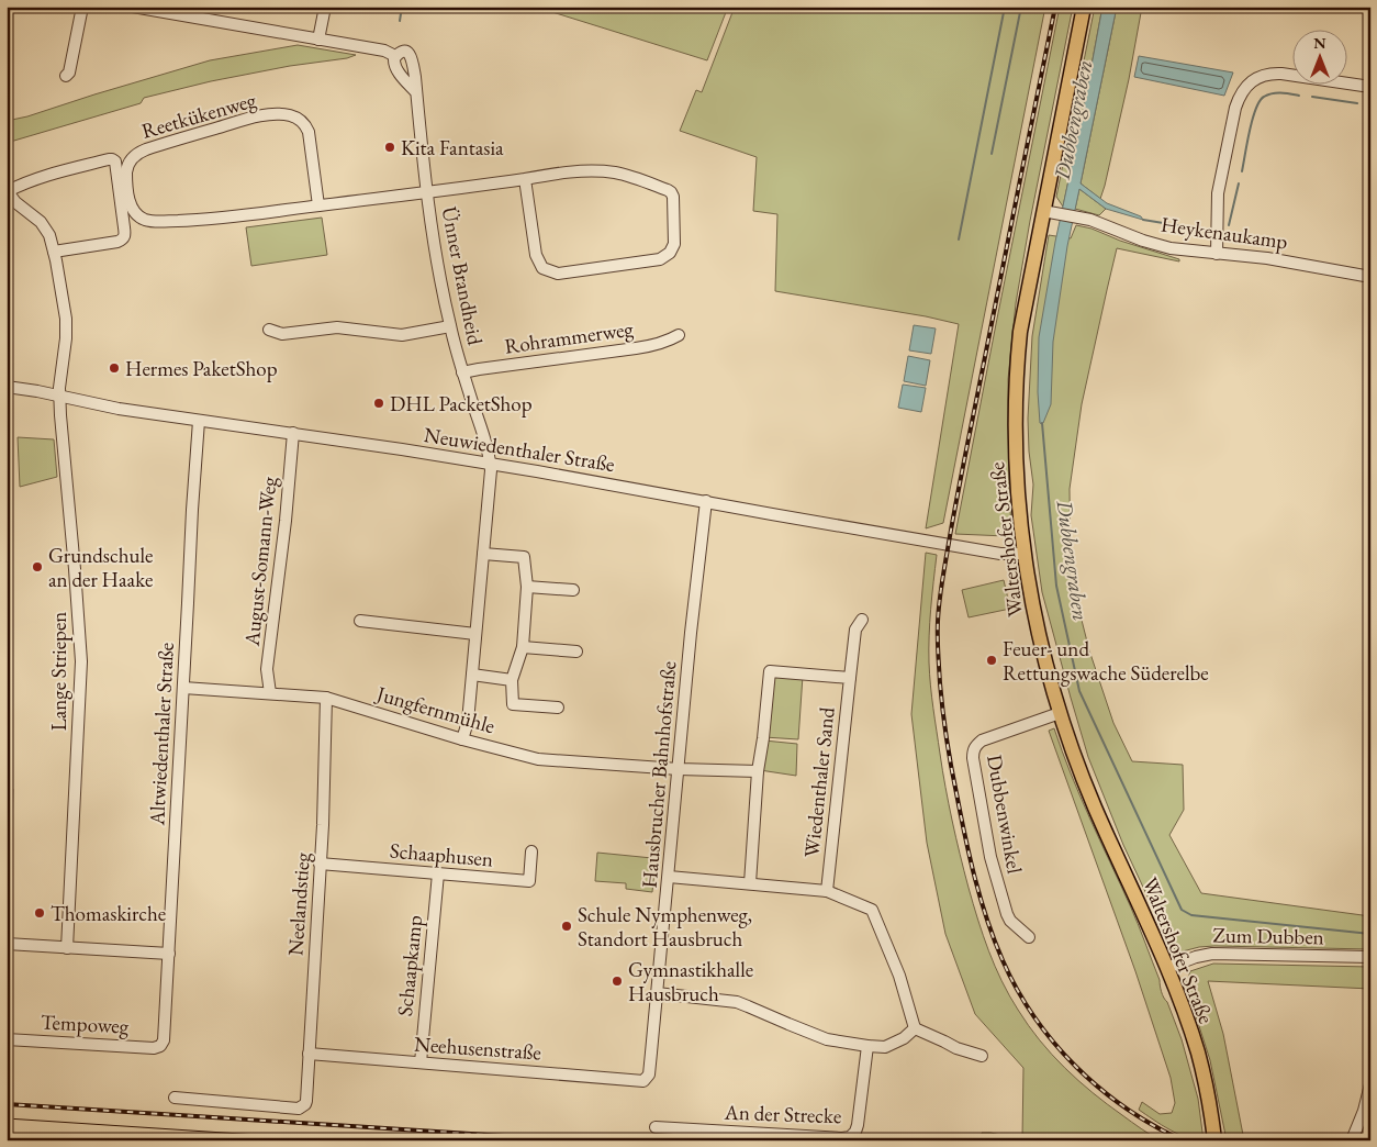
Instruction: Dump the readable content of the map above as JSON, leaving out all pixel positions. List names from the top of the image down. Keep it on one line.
{"streets":{"main road":["Waltershofer Straße"],"street":["Reetkükenweg","Heykenaukamp","Ünner Brandheid","Rohrammerweg","Neuwiedenthaler Straße","August-Somann-Weg","Lange Striepen","Jungfernmühle","Altwiedenthaler Straße","Hausbrucher Bahnhofstraße","Wiedenthaler Sand","Dubbenwinkel","Schaaphusen","Neelandstieg","Zum Dubben","Schaapkamp","Tempoweg","Neehusenstraße","An der Strecke"]},"crossings":[["Reetkükenweg","Ünner Brandheid"],["Heykenaukamp","Waltershofer Straße"],["Ünner Brandheid","Rohrammerweg"],["Ünner Brandheid","Neuwiedenthaler Straße"],["Ünner Brandheid","Jungfernmühle"],["Neuwiedenthaler Straße","Waltershofer Straße"],["Neuwiedenthaler Straße","August-Somann-Weg"],["Neuwiedenthaler Straße","Lange Striepen"],["Neuwiedenthaler Straße","Altwiedenthaler Straße"],["Neuwiedenthaler Straße","Hausbrucher Bahnhofstraße"],["Waltershofer Straße","Dubbenwinkel"],["Waltershofer Straße","Zum Dubben"],["August-Somann-Weg","Jungfernmühle"],["Jungfernmühle","Altwiedenthaler Straße"],["Jungfernmühle","Hausbrucher Bahnhofstraße"],["Jungfernmühle","Neelandstieg"],["Altwiedenthaler Straße","Tempoweg"],["Hausbrucher Bahnhofstraße","Neehusenstraße"],["Schaaphusen","Neelandstieg"],["Schaaphusen","Schaapkamp"],["Neelandstieg","Neehusenstraße"],["Schaapkamp","Neehusenstraße"]],"water":["Dubbengraben"],"places":["Kita Fantasia","Hermes PaketShop","DHL PacketShop","Grundschule an der Haake","Feuer- und Rettungswache Süderelbe","Thomaskirche","Schule Nymphenweg, Standort Hausbruch","Gymnastikhalle Hausbruch"],"north":"top"}
